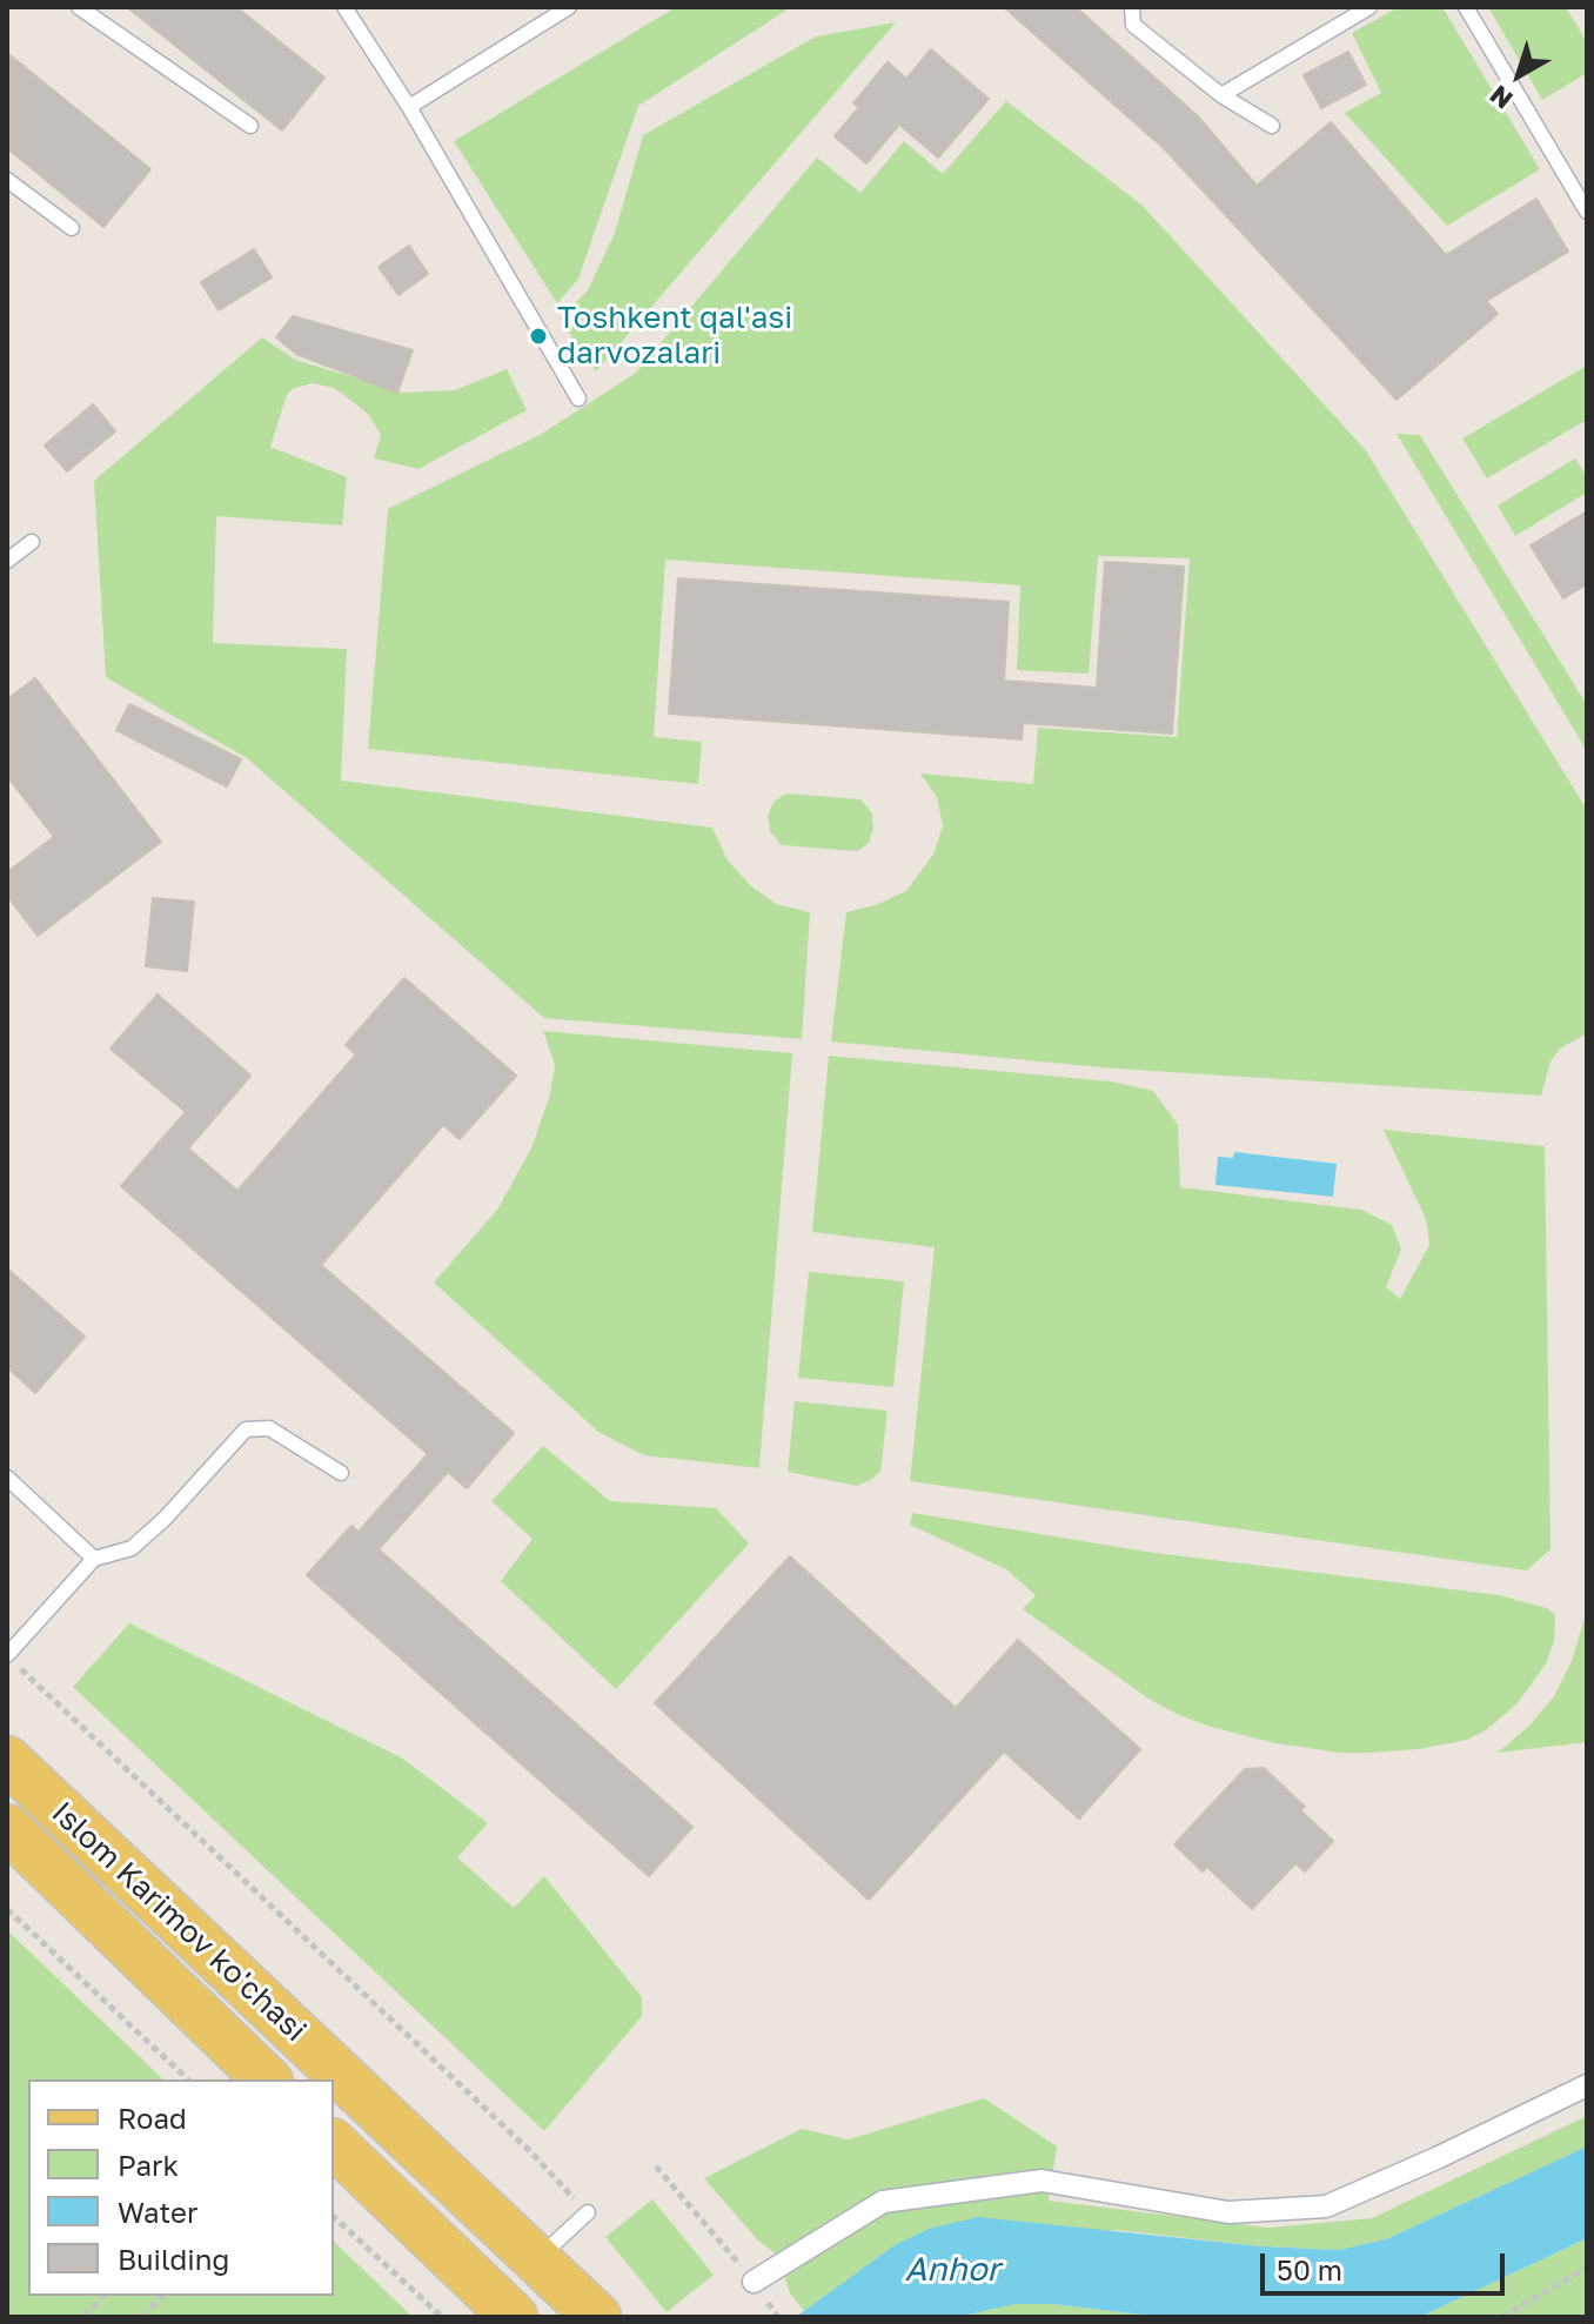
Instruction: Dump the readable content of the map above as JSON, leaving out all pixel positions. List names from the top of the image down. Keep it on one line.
{"streets":{"main road":["Islom Karimov ko'chasi"]},"water":["Anhor"],"places":["Toshkent qal'asi darvozalari"],"legend":["Road","Park","Water","Building"],"scale_bar":"50 m","north":"bottom left"}
